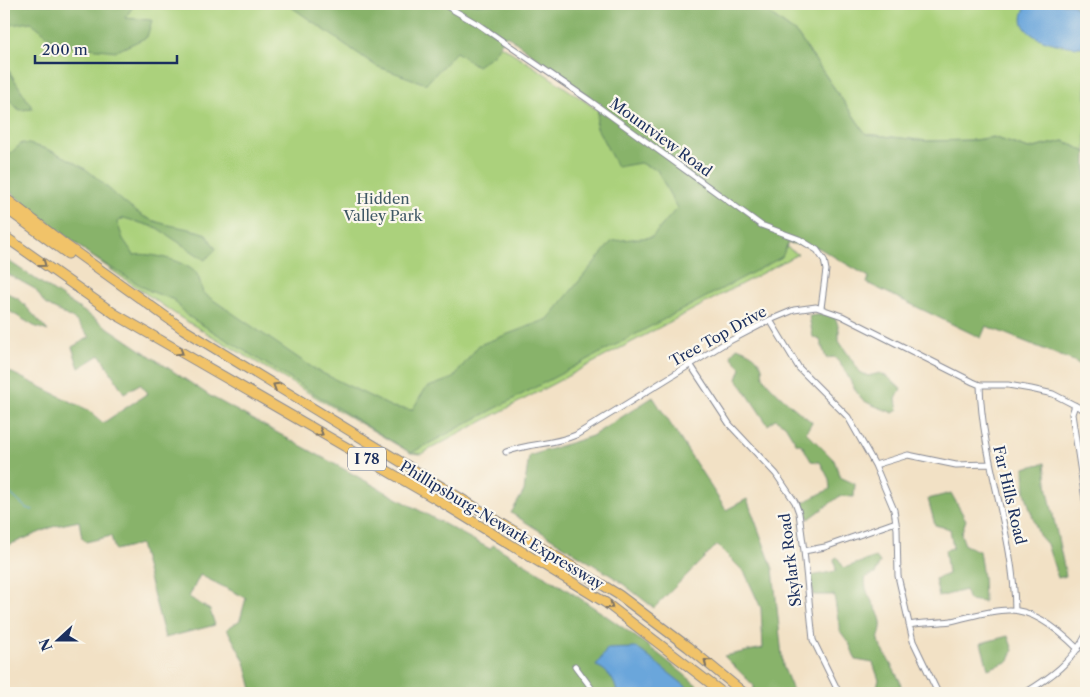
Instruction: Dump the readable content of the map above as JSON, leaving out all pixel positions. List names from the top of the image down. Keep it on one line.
{"streets":{"highway":["I 78","Phillipsburg-Newark Expressway"],"street":["Mountview Road","Tree Top Drive","Far Hills Road","Skylark Road"]},"crossings":[["Mountview Road","Tree Top Drive"],["Tree Top Drive","Skylark Road"]],"parks":["Hidden Valley Park"],"scale_bar":"200 m","north":"left"}
